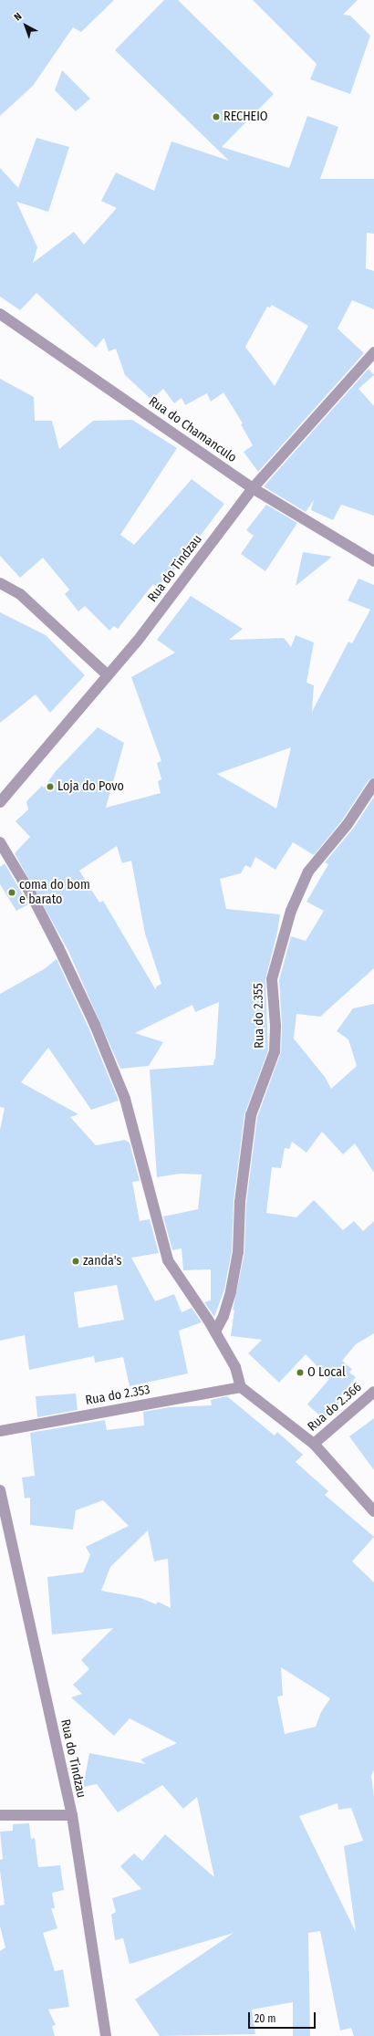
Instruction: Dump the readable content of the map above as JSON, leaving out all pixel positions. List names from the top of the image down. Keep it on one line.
{"streets":{"street":["Rua do Chamanculo","Rua do Tindzau","Rua do 2.355","Rua do 2.353","Rua do 2.366"]},"crossings":[["Rua do Chamanculo","Rua do Tindzau"]],"places":["RECHEIO","Loja do Povo","coma do bom e barato","zanda's","O Local"],"scale_bar":"20 m","north":"top left"}
